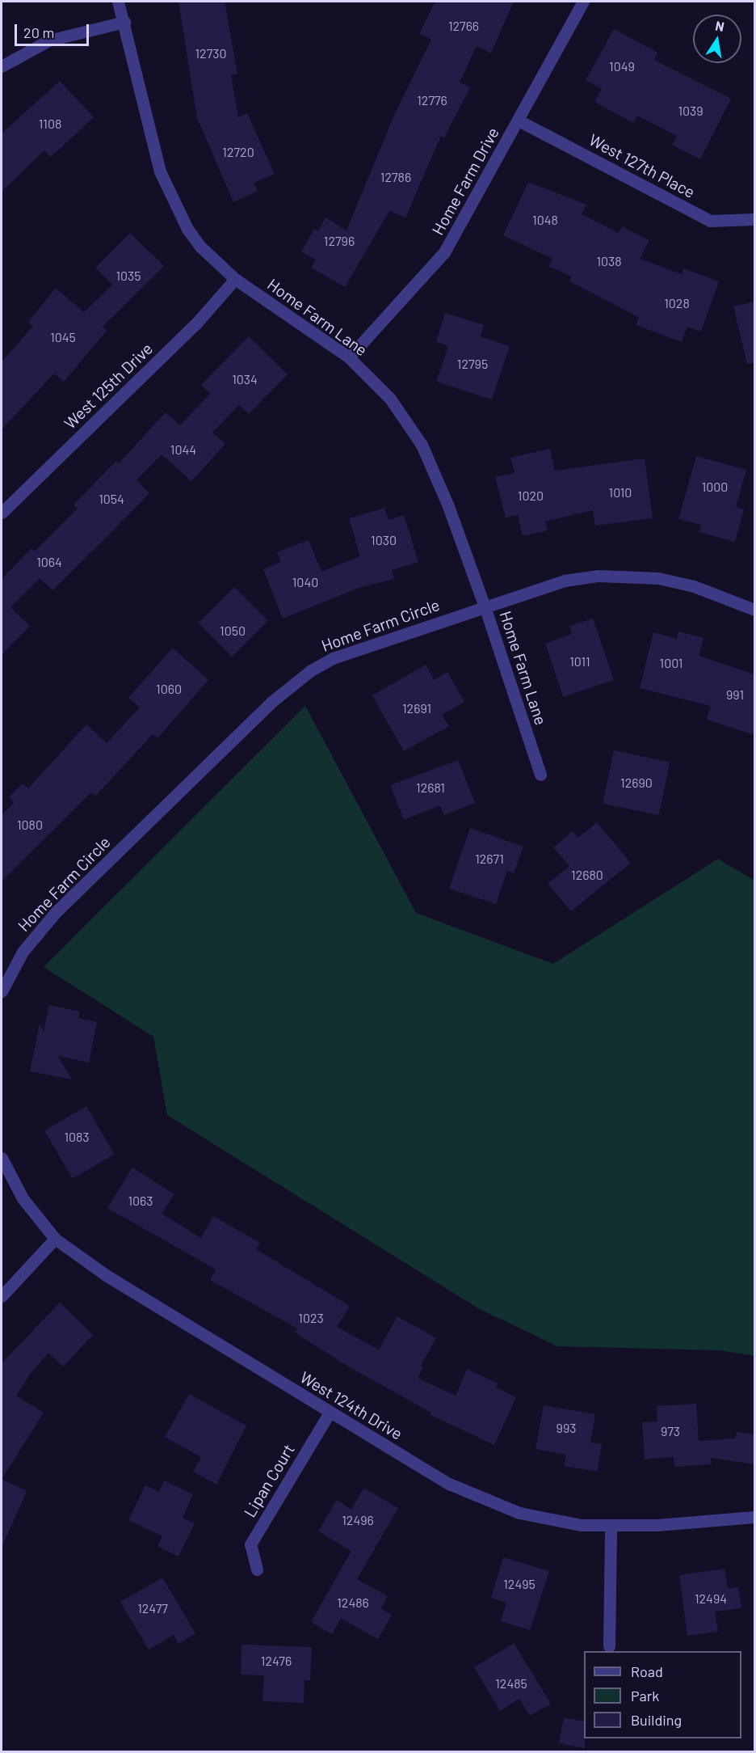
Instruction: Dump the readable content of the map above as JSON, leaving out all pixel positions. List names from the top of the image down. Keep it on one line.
{"streets":{"street":["West 127th Place","Home Farm Drive","Home Farm Lane","West 125th Drive","Home Farm Circle","West 124th Drive","Lipan Court"]},"crossings":[["West 127th Place","Home Farm Drive"],["Home Farm Drive","Home Farm Lane"],["Home Farm Lane","West 125th Drive"],["Home Farm Lane","Home Farm Circle"],["West 124th Drive","Lipan Court"]],"house_numbers":["12766","12730","1049","12776","1039","1108","12720","12786","1048","12796","1038","1035","1028","1045","12795","1034","1044","1000","1010","1020","1054","1030","1064","1040","1050","1011","1001","1060","991","12691","12690","12681","1080","12671","12680","1083","1063","1023","993","973","12496","12495","12494","12486","12477","12476","12485"],"legend":["Road","Park","Building"],"scale_bar":"20 m","north":"top"}
